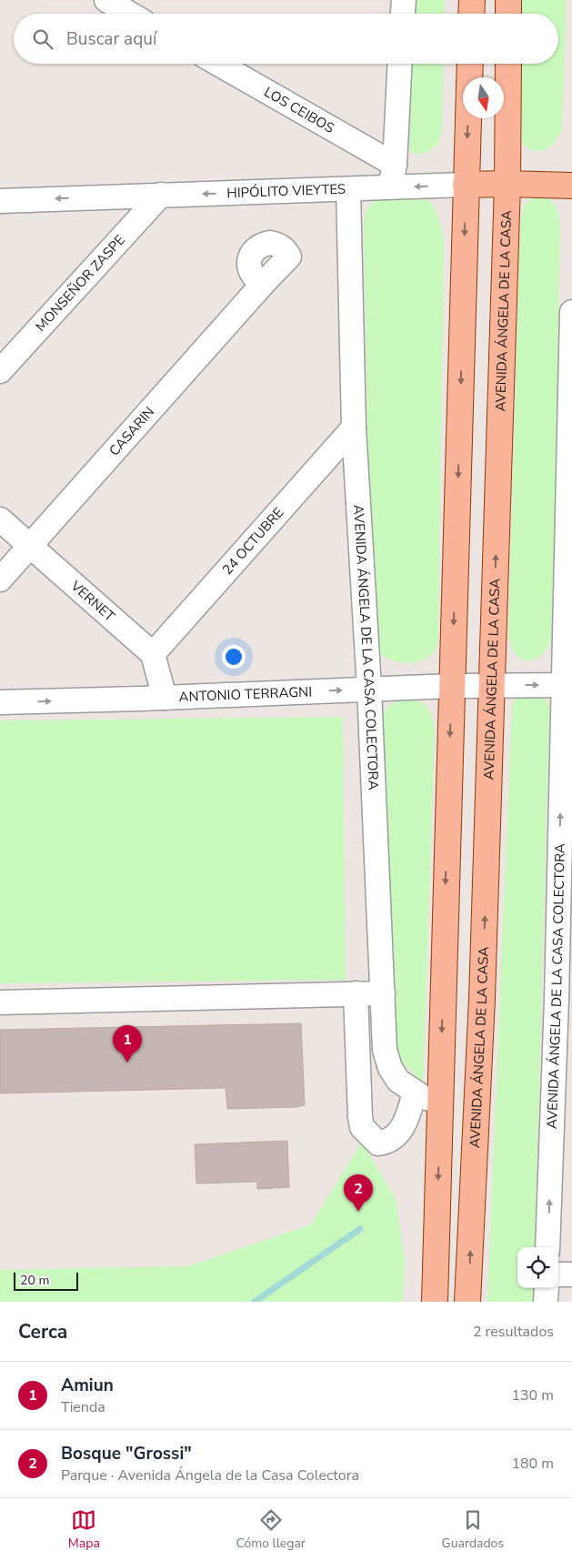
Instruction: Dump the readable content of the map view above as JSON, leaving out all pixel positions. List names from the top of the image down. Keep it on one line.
{"streets":{"main road":["HIPÓLITO VIEYTES","AVENIDA ÁNGELA DE LA CASA"],"street":["LOS CEIBOS","MONSEÑOR ZASPE","CASARIN","24 OCTUBRE","VERNET","AVENIDA ÁNGELA DE LA CASA COLECTORA","ANTONIO TERRAGNI"]},"crossings":[["HIPÓLITO VIEYTES","MONSEÑOR ZASPE"],["HIPÓLITO VIEYTES","AVENIDA ÁNGELA DE LA CASA"],["HIPÓLITO VIEYTES","AVENIDA ÁNGELA DE LA CASA COLECTORA"],["AVENIDA ÁNGELA DE LA CASA","ANTONIO TERRAGNI"],["CASARIN","VERNET"],["24 OCTUBRE","VERNET"],["24 OCTUBRE","AVENIDA ÁNGELA DE LA CASA COLECTORA"],["AVENIDA ÁNGELA DE LA CASA COLECTORA","ANTONIO TERRAGNI"]],"one_way":["HIPÓLITO VIEYTES","ANTONIO TERRAGNI"],"scale_bar":"20 m","north":"bottom","page":{"search":"Buscar aquí","pins":["1","2"],"scale":"20 m","heading":["Cerca","2 resultados"],"list":[{"mark":"1","name":"Amiun","note":"Tienda","value":"130 m"},{"mark":"2","name":"Bosque \"Grossi\"","note":"Parque · Avenida Ángela de la Casa Colectora","value":"180 m"}],"nav":["Mapa","Cómo llegar","Guardados"]}}
